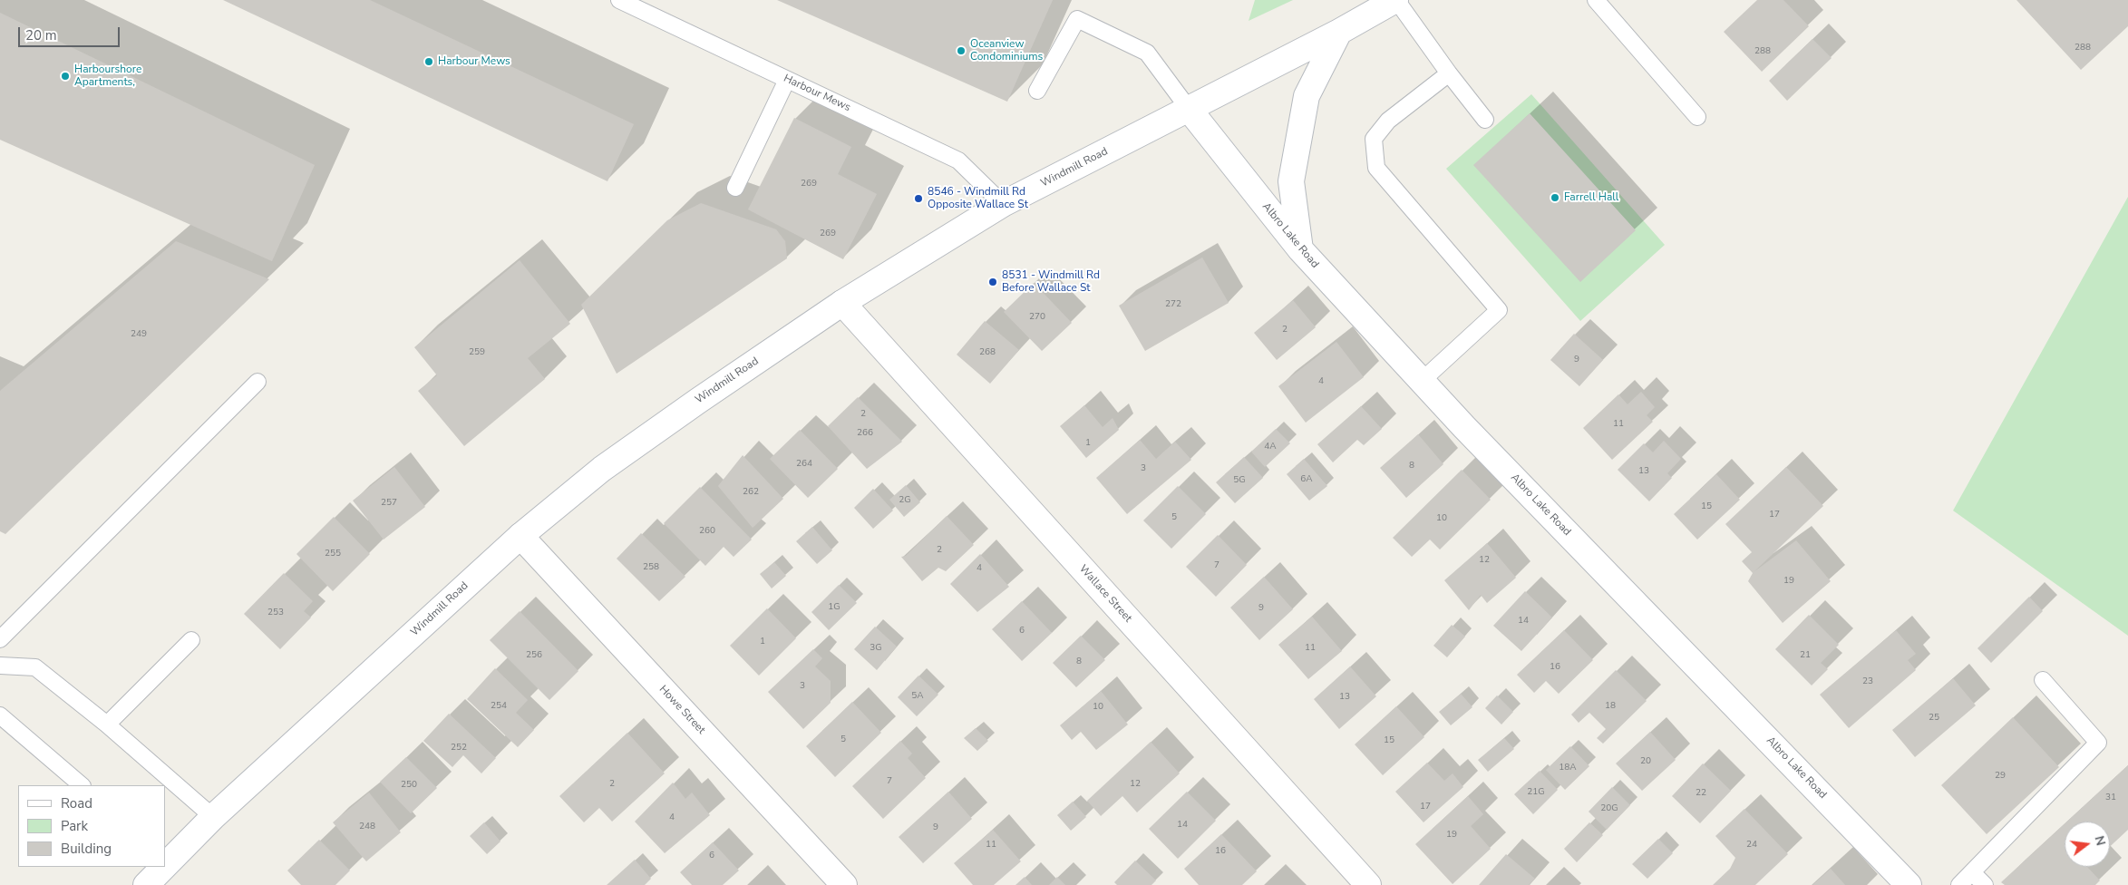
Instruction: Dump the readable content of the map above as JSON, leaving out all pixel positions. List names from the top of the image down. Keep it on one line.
{"streets":{"main road":["Windmill Road","Albro Lake Road","Wallace Street","Howe Street"],"lane":["Harbour Mews"]},"crossings":[["Harbour Mews","Windmill Road"],["Windmill Road","Albro Lake Road"],["Windmill Road","Wallace Street"],["Windmill Road","Howe Street"]],"places":["Oceanview Condominiums","Harbour Mews","Harbourshore Apartments,","Farrell Hall","8546 - Windmill Rd Opposite Wallace St","8531 - Windmill Rd Before Wallace St"],"house_numbers":["288","288","269","269","272","270","2","249","259","268","9","4","2","11","266","1","4A","264","8","3","13","6A","5G","262","2G","257","15","17","5","10","260","2","255","12","7","258","4","19","1G","9","253","14","6","1","3G","11","256","21","8","16","23","3","5A","13","254","18","10","25","5","15","252","20","18A","29","7","2","12","250","21G","22","31","17","20G","4","14","248","9","19","11","24","16","6"],"legend":["Road","Park","Building"],"scale_bar":"20 m","north":"right"}
